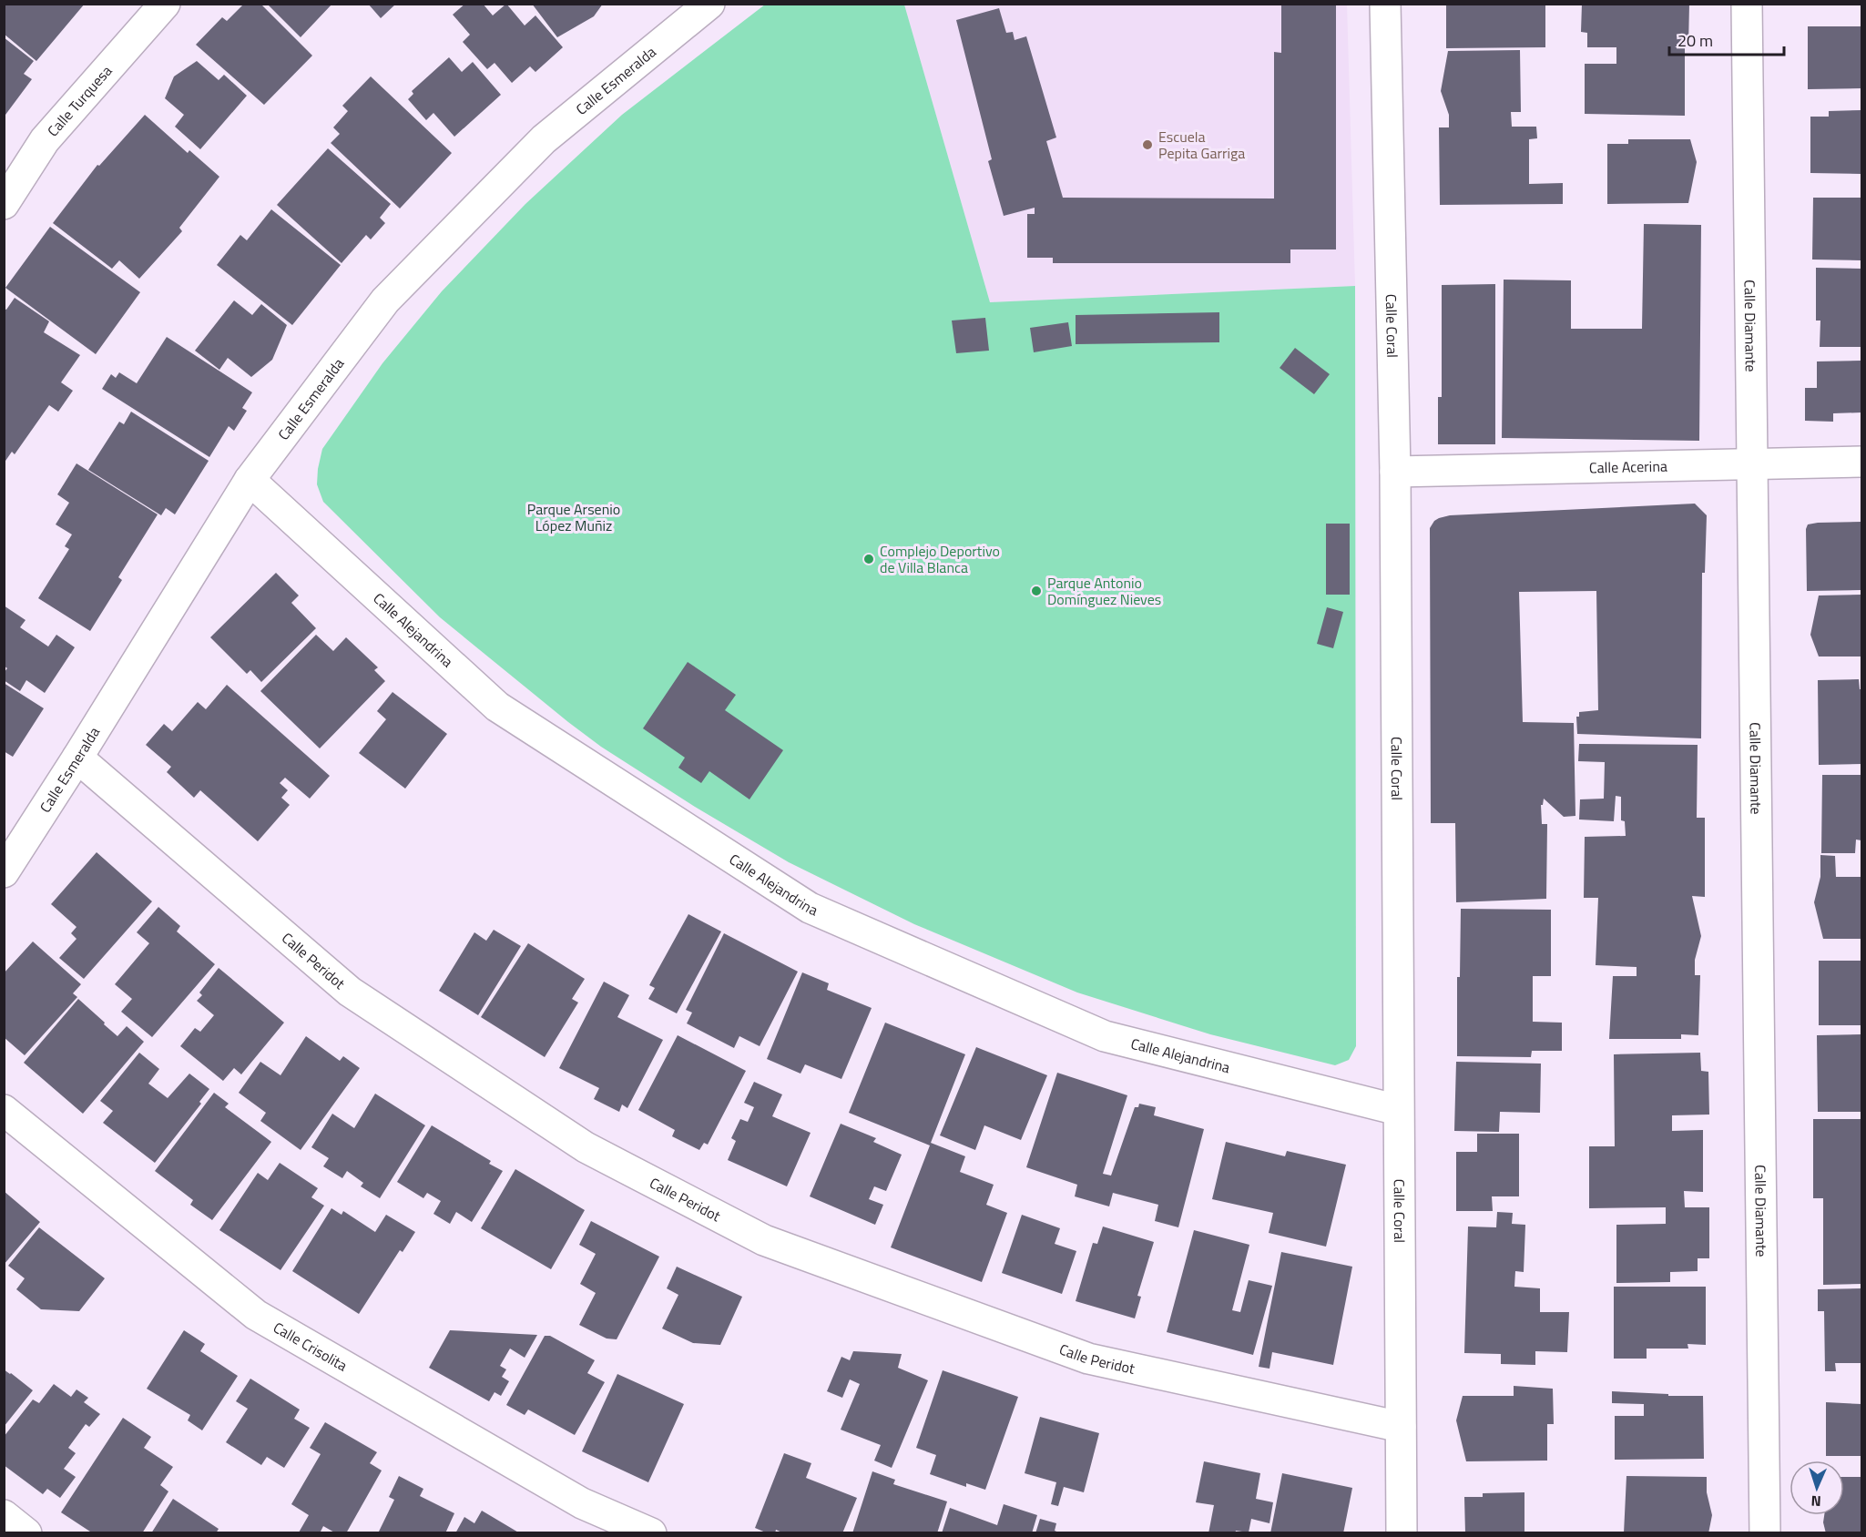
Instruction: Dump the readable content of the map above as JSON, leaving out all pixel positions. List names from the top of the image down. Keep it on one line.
{"streets":{"street":["Calle Esmeralda","Calle Turquesa","Calle Coral","Calle Diamante","Calle Acerina","Calle Alejandrina","Calle Peridot","Calle Crisolita"]},"crossings":[["Calle Esmeralda","Calle Alejandrina"],["Calle Esmeralda","Calle Peridot"],["Calle Coral","Calle Acerina"],["Calle Coral","Calle Alejandrina"],["Calle Coral","Calle Peridot"],["Calle Diamante","Calle Acerina"]],"parks":["Parque Arsenio López Muñiz"],"places":["Escuela Pepita Garriga","Complejo Deportivo de Villa Blanca","Parque Antonio Domínguez Nieves"],"scale_bar":"20 m","north":"bottom"}
